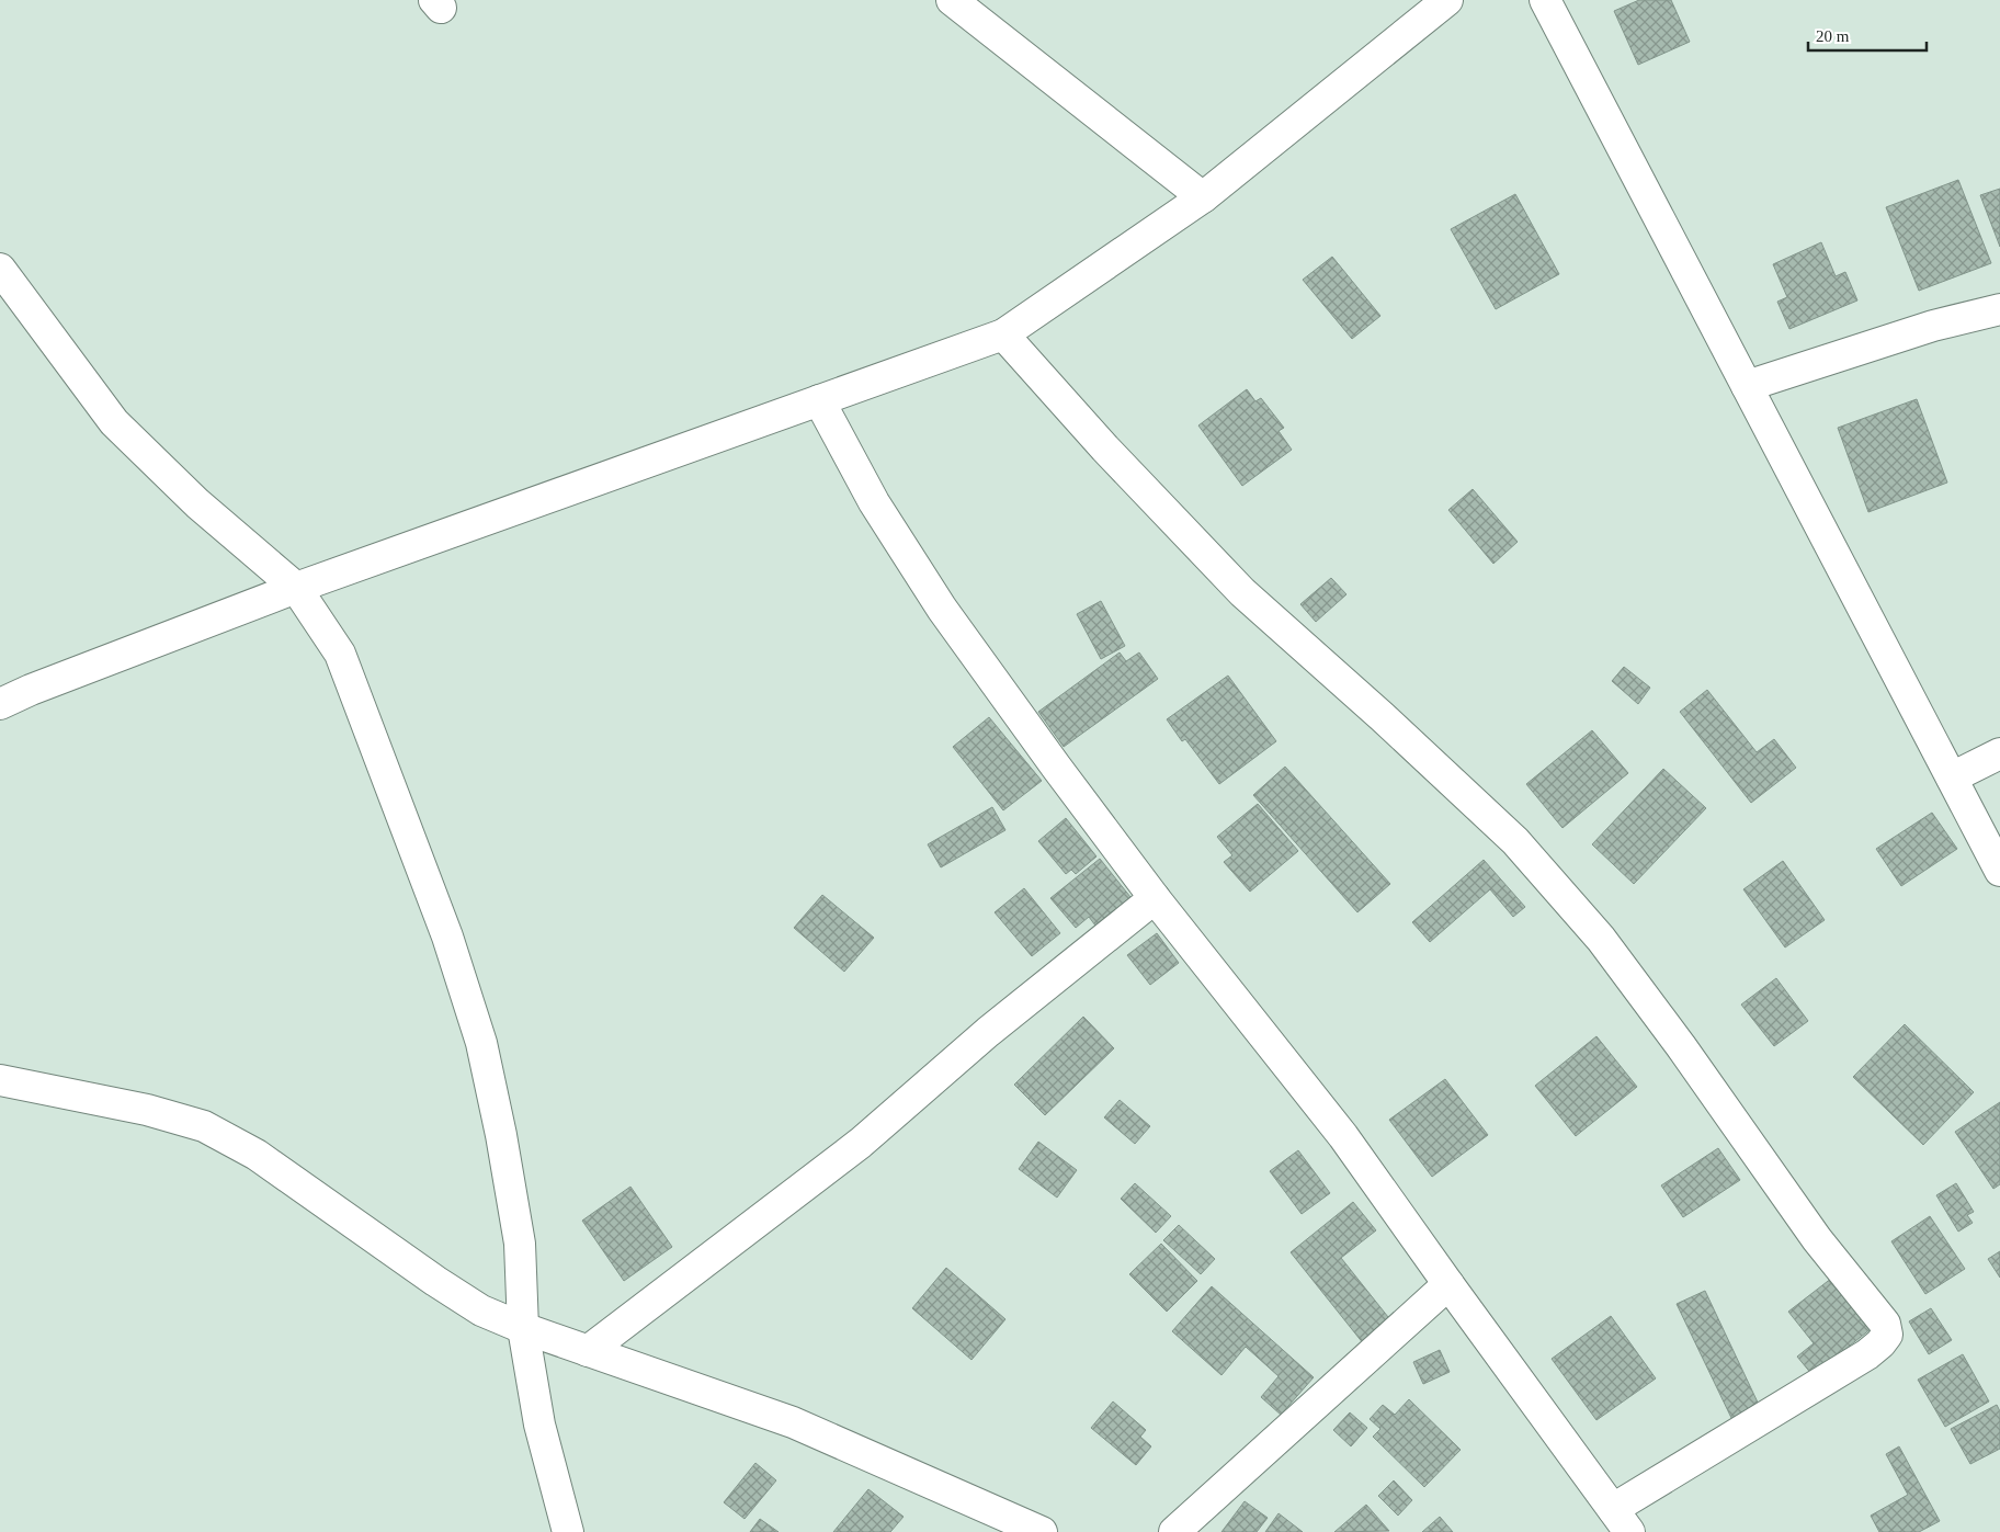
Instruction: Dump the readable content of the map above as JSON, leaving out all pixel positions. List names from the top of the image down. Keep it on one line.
{"scale_bar":"20 m"}
